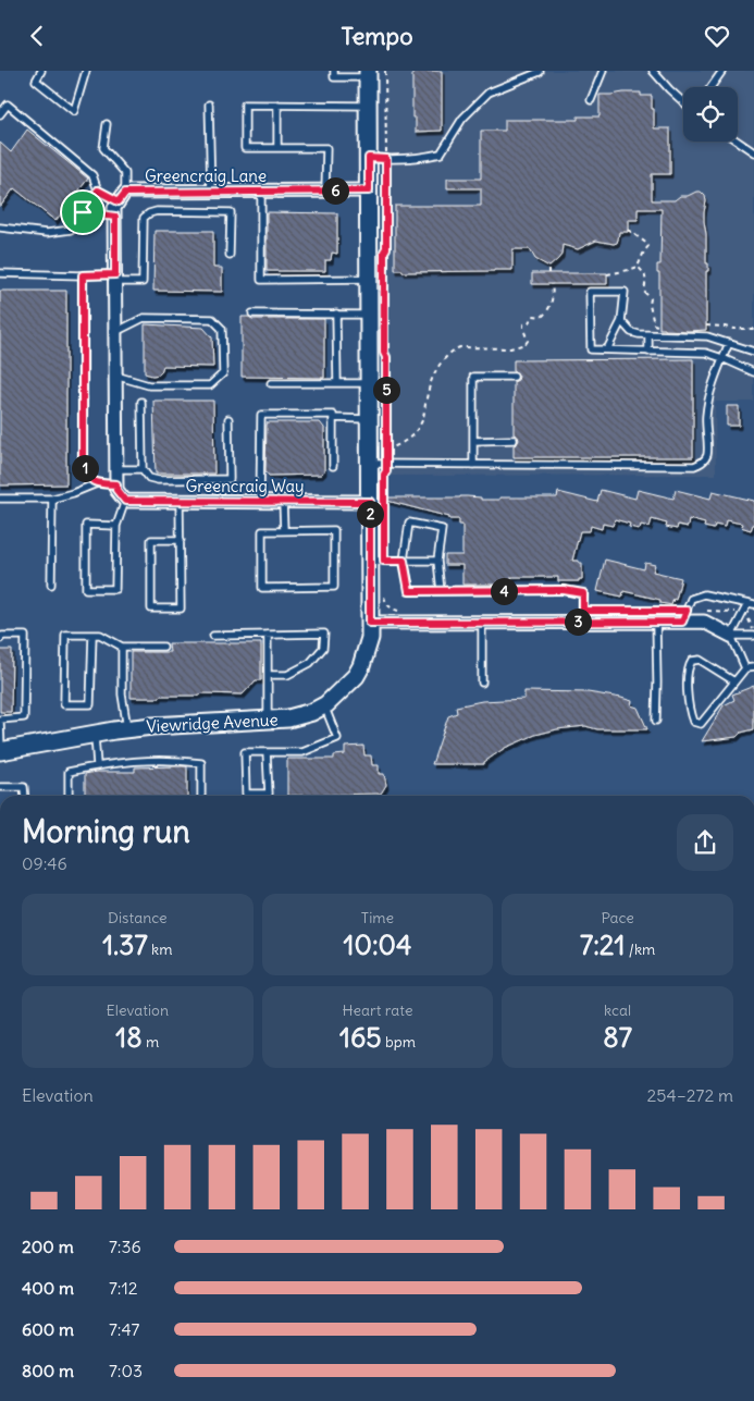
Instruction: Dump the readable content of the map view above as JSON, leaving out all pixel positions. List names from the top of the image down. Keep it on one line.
{"streets":{"street":["Greencraig Lane","Greencraig Way","Viewridge Avenue"]},"crossings":[["Greencraig Lane","Viewridge Avenue"],["Greencraig Way","Viewridge Avenue"]],"page":{"header":"Tempo","pins":["6","5","1","2","4","3"],"heading":["Morning run","09:46"],"stats":[["Distance","1.37 km"],["Time","10:04"],["Pace","7:21 /km"],["Elevation","18 m"],["Heart rate","165 bpm"],["kcal","87"]],"chart":["Elevation","254–272 m"],"list":[{"name":"200 m","note":"7:36"},{"name":"400 m","note":"7:12"},{"name":"600 m","note":"7:47"},{"name":"800 m","note":"7:03"}]}}
